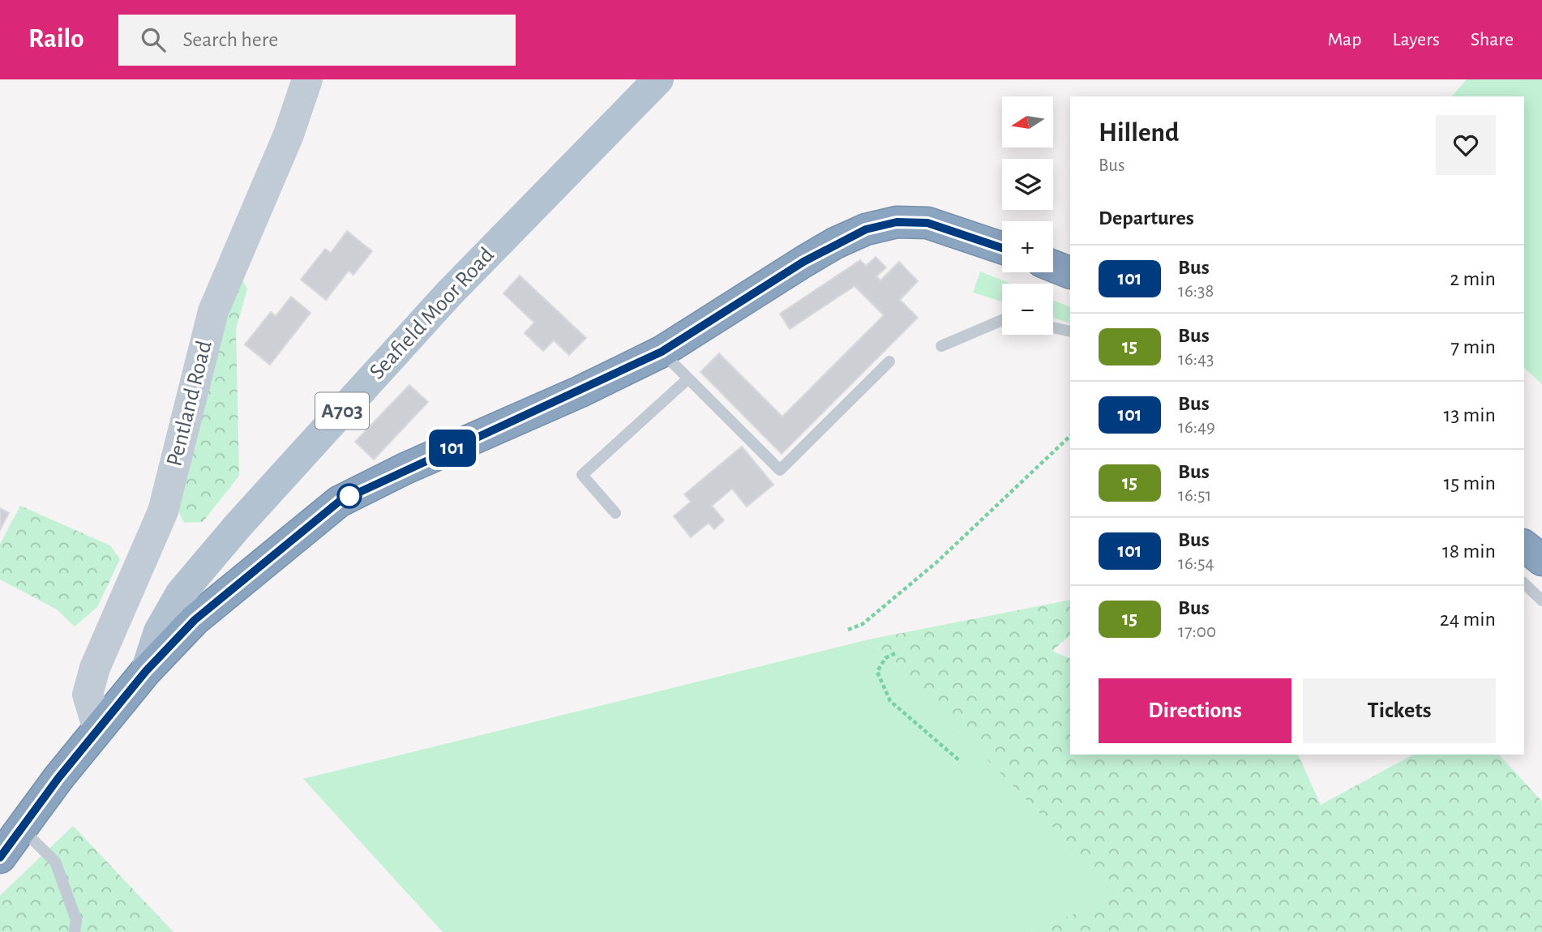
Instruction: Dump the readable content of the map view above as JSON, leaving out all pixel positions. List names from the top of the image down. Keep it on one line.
{"streets":{"main road":["Seafield Moor Road","A703"],"street":["Pentland Road"]},"lines":["bus line 101"],"north":"left","page":{"header":"Railo","search":"Search here","nav":["Map","Layers","Share"],"on_map":"101","map_buttons":["+","−"],"heading":[["Hillend","Bus"],"Departures"],"list":[{"mark":"101","name":"Bus","note":"16:38","value":"2 min"},{"mark":"15","name":"Bus","note":"16:43","value":"7 min"},{"mark":"101","name":"Bus","note":"16:49","value":"13 min"},{"mark":"15","name":"Bus","note":"16:51","value":"15 min"},{"mark":"101","name":"Bus","note":"16:54","value":"18 min"},{"mark":"15","name":"Bus","note":"17:00","value":"24 min"}],"buttons":["Directions","Tickets"]}}
